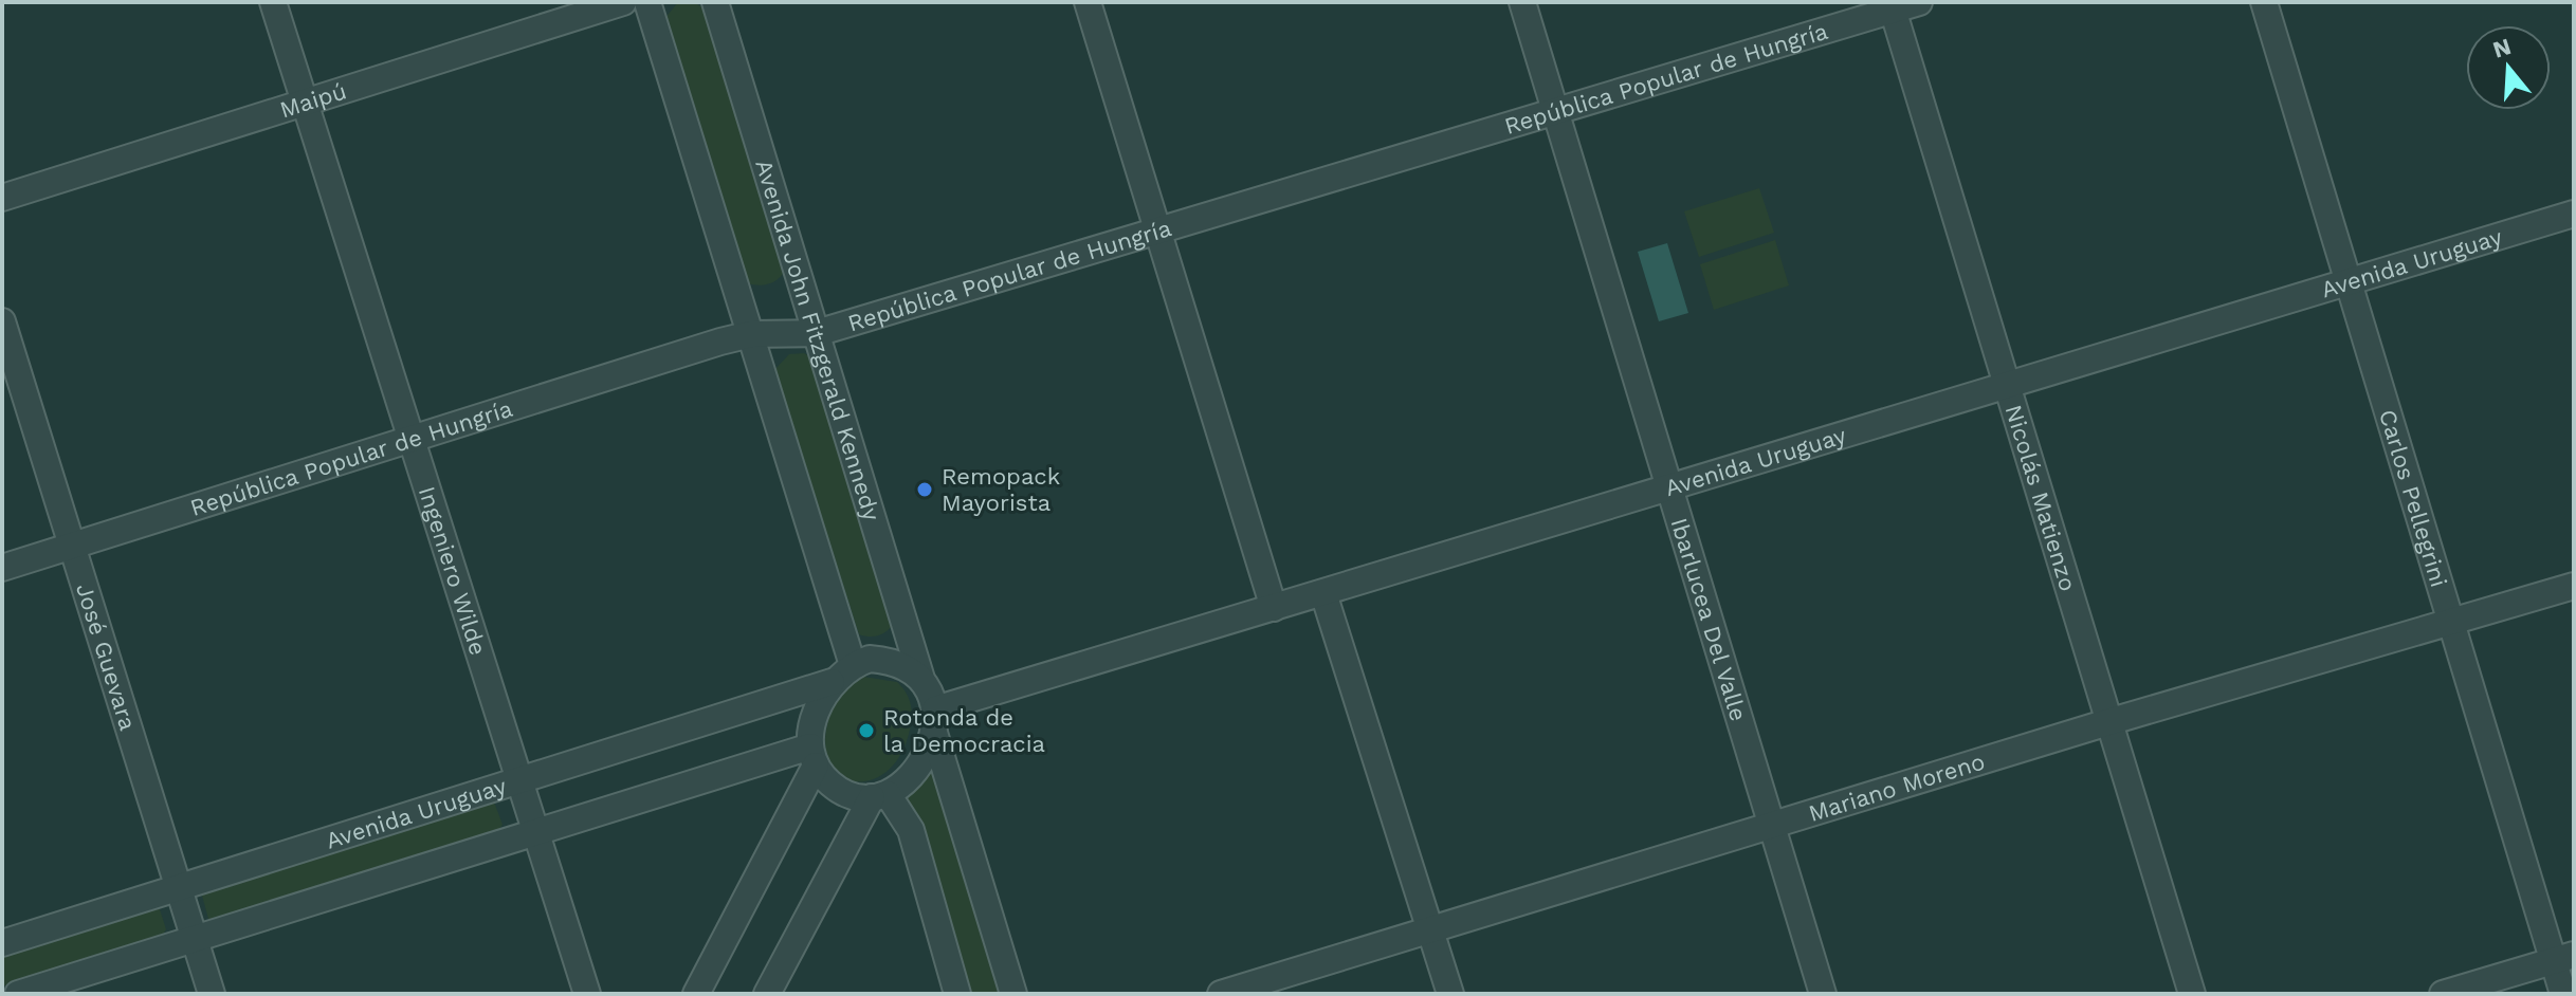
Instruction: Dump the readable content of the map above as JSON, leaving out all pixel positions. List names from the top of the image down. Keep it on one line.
{"streets":{"street":["República Popular de Hungría","Maipú","Avenida Uruguay","Avenida John Fitzgerald Kennedy","Nicolás Matienzo","Carlos Pellegrini","Ingeniero Wilde","Ibarlucea Del Valle","José Guevara","Mariano Moreno"]},"crossings":[["República Popular de Hungría","Avenida John Fitzgerald Kennedy"],["República Popular de Hungría","Nicolás Matienzo"],["República Popular de Hungría","Ingeniero Wilde"],["República Popular de Hungría","Ibarlucea Del Valle"],["República Popular de Hungría","José Guevara"],["Maipú","Ingeniero Wilde"],["Avenida Uruguay","Avenida John Fitzgerald Kennedy"],["Avenida Uruguay","Nicolás Matienzo"],["Avenida Uruguay","Carlos Pellegrini"],["Avenida Uruguay","Ingeniero Wilde"],["Avenida Uruguay","Ibarlucea Del Valle"],["Avenida Uruguay","José Guevara"],["Nicolás Matienzo","Mariano Moreno"],["Carlos Pellegrini","Mariano Moreno"],["Ibarlucea Del Valle","Mariano Moreno"]],"places":["Remopack Mayorista","Rotonda de la Democracia"],"north":"top"}
